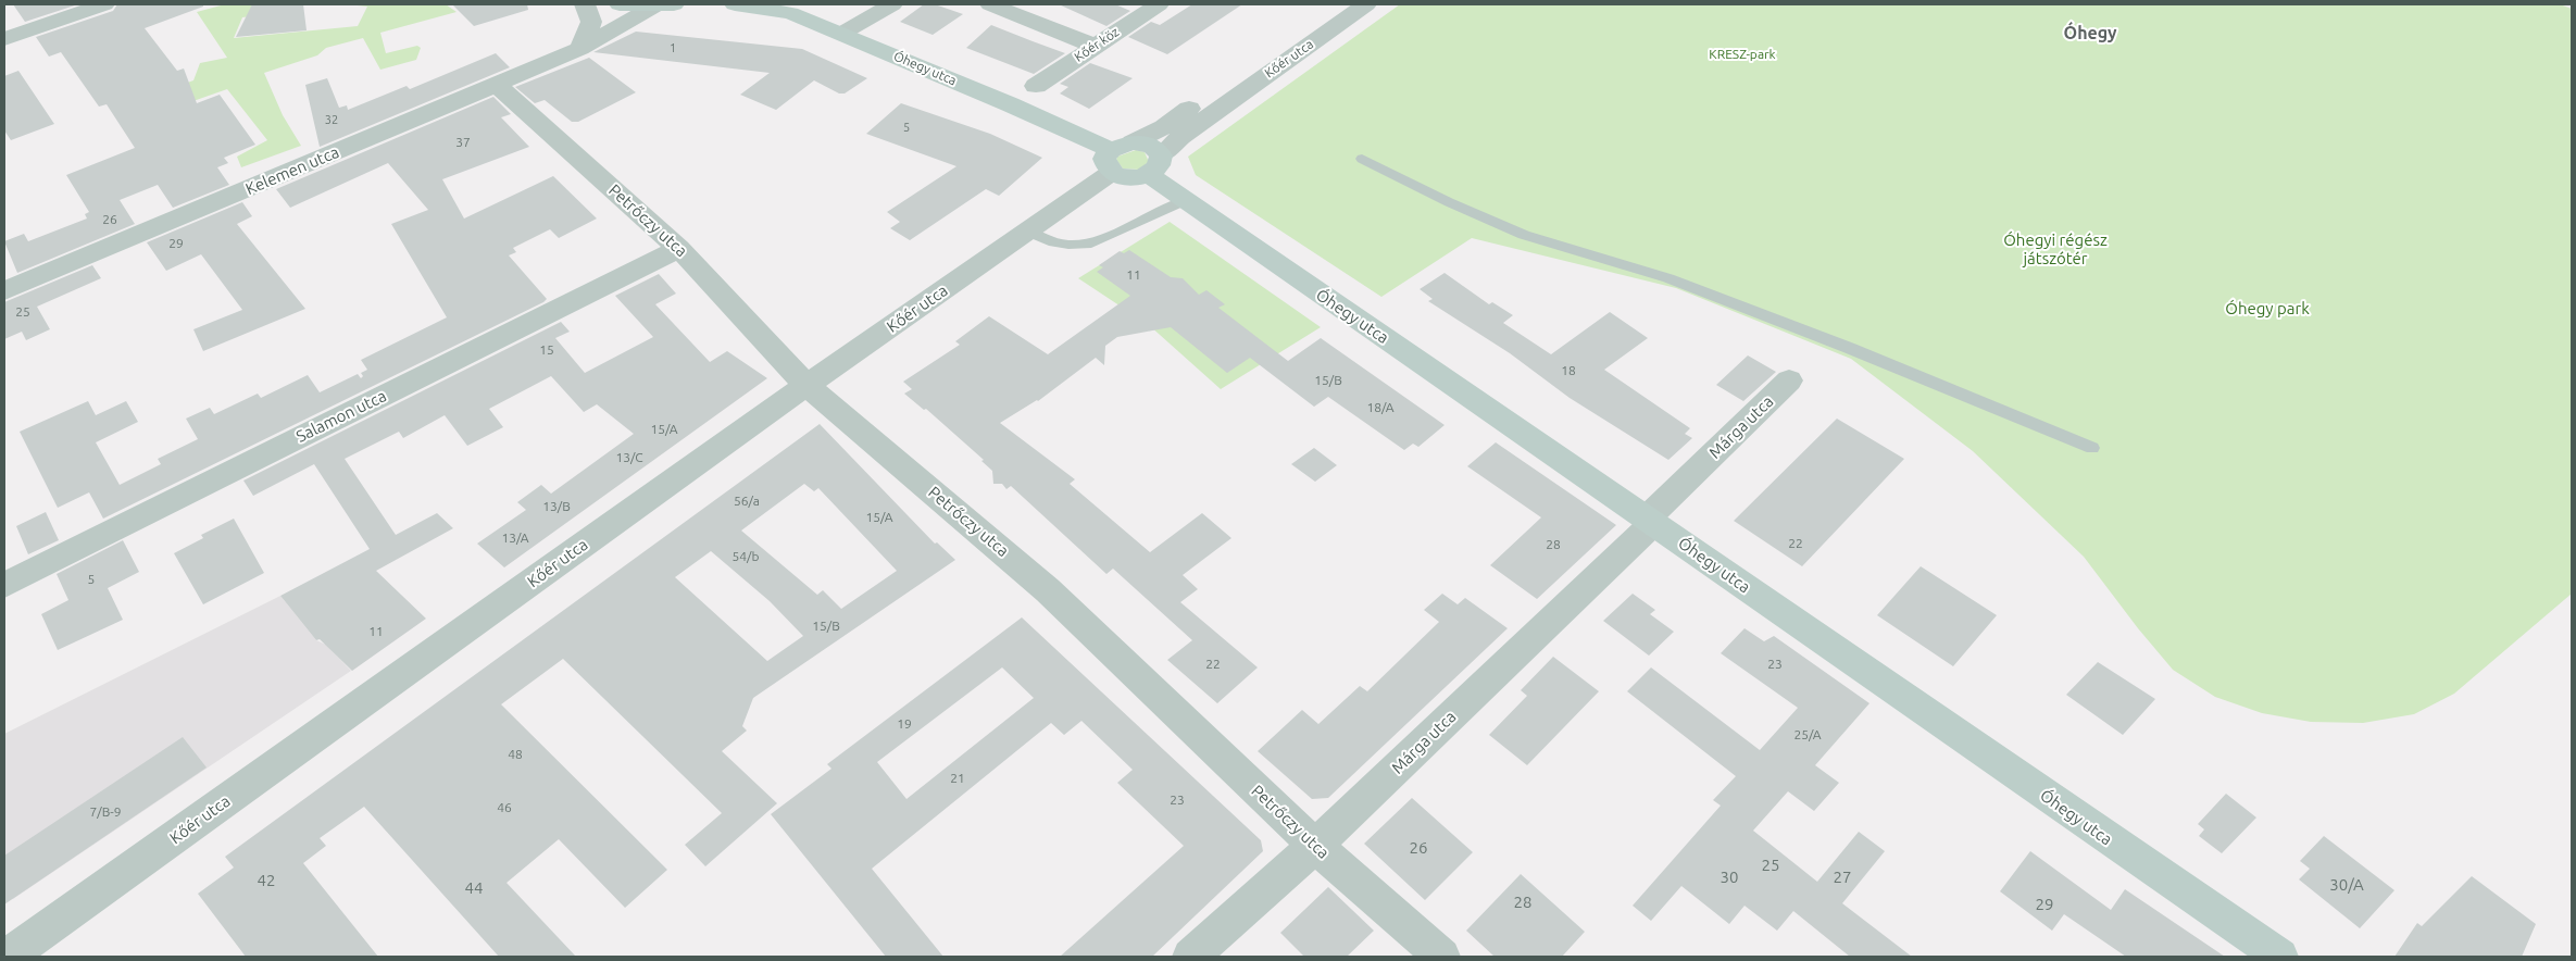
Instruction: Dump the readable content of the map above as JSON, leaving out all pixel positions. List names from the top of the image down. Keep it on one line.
{"streets":{"street":["Kőér köz","Kőér utca","Óhegy utca","Kelemen utca","Petrőczy utca","Salamon utca","Márga utca"]},"crossings":[["Kőér utca","Óhegy utca"],["Kőér utca","Petrőczy utca"],["Óhegy utca","Márga utca"],["Kelemen utca","Petrőczy utca"],["Petrőczy utca","Salamon utca"],["Petrőczy utca","Márga utca"]],"districts":["Óhegy"],"parks":["KRESZ-park","Óhegyi régész játszótér","Óhegy park"],"house_numbers":["1","32","5","37","26","29","11","25","15","18","15/B","18/A","15/A","13/C","56/a","13/B","15/A","13/A","22","28","54/b","5","15/B","11","22","23","19","25/A","48","21","23","46","7/B-9","26","25","30","27","42","30/A","44","28","29"]}
